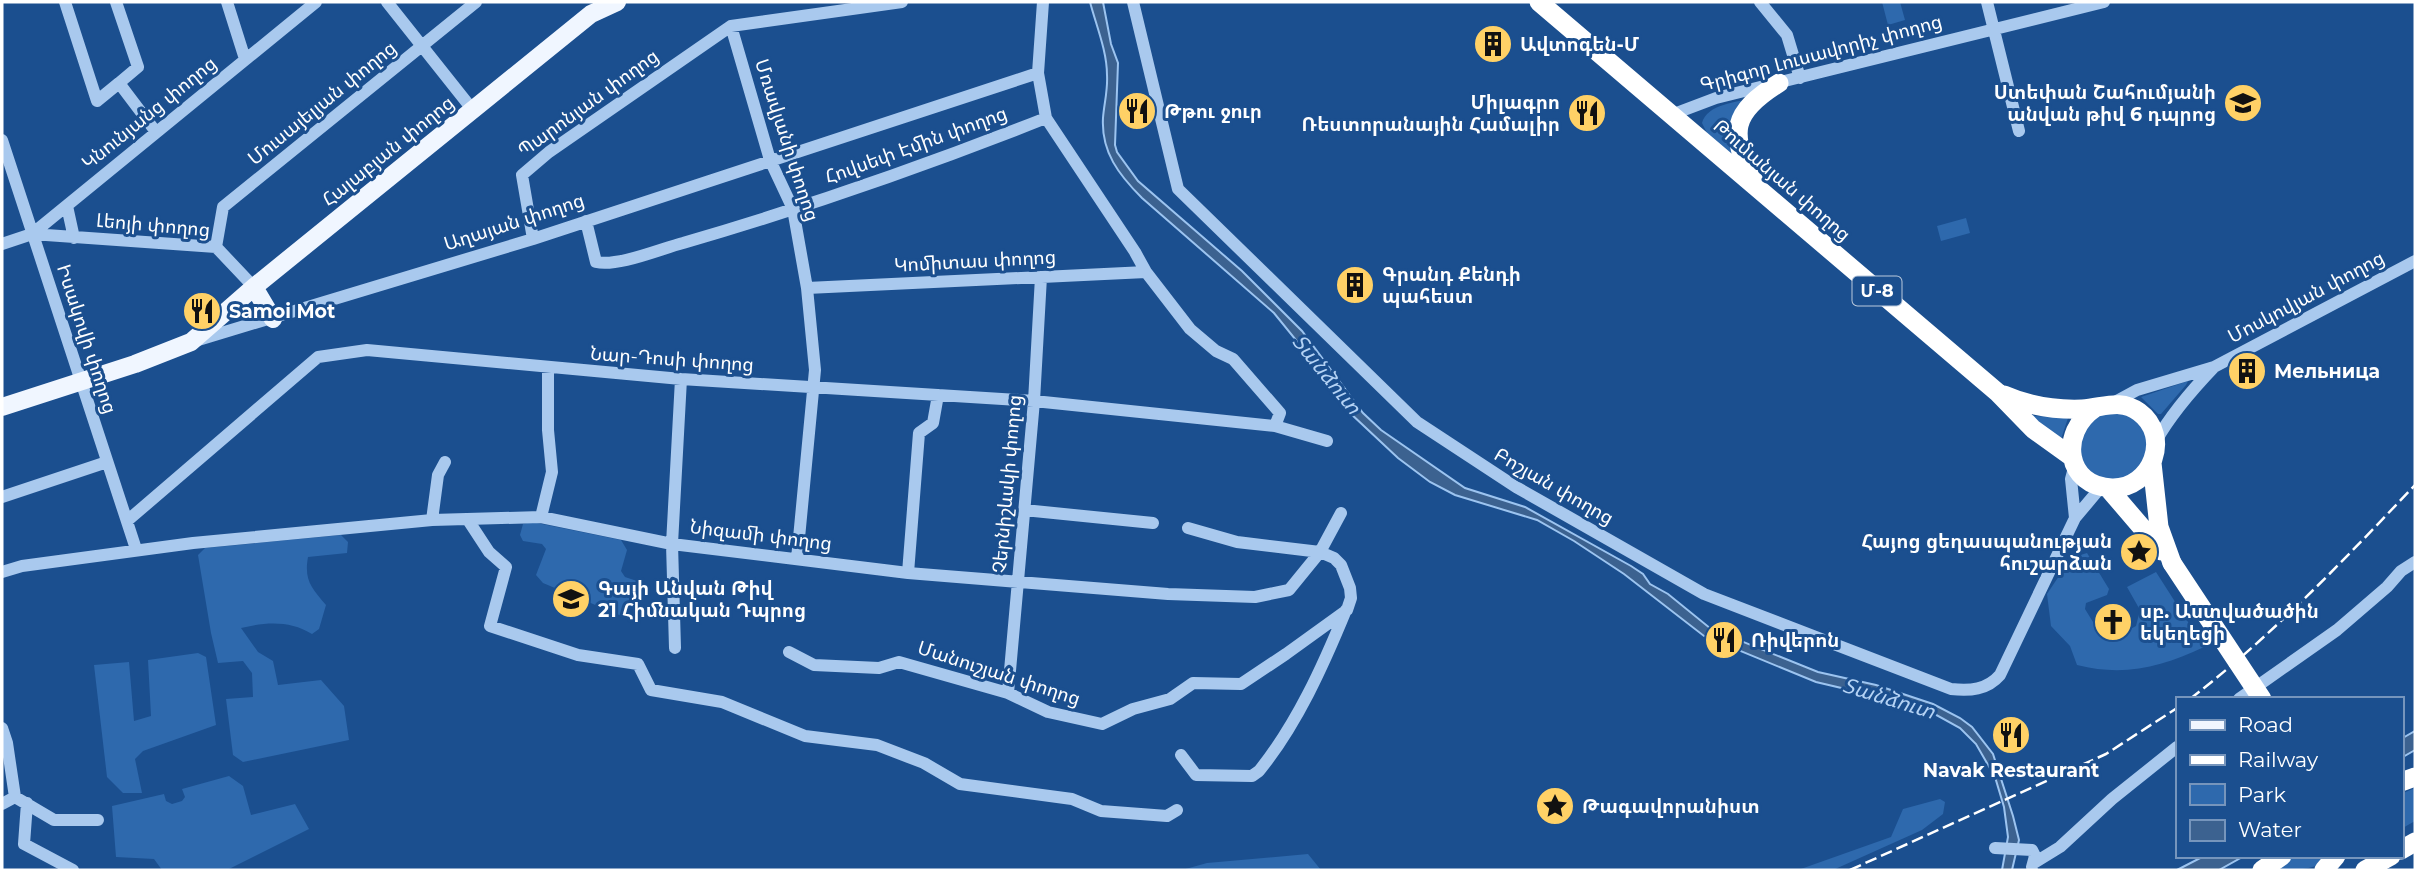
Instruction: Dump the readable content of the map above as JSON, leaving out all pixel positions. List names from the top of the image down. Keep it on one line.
{"streets":{"highway":["Թումանյան փողոց","Մ-8"],"main road":["Հալաբյան փողոց","Աղայան փողոց"],"street":["Գրիգոր Լուսավորիչ փողոց","Մուսայելյան փողոց","Պարոնյան փողոց","Կնունյանց փողոց","Մռավյանի փողոց","Հովսեփ Էմին փողոց","Լեոյի փողոց","Կոմիտաս փողոց","Մոսկովյան փողոց","Իսակովի փողոց","Նար-Դոսի փողոց","Չերնիշևսկի փողոց","Բոշյան փողոց","Նիզամի փողոց","Մանուշյան փողոց"]},"crossings":[["Գրիգոր Լուսավորիչ փողոց","Թումանյան փողոց"],["Մուսայելյան փողոց","Լեոյի փողոց"],["Պարոնյան փողոց","Մռավյանի փողոց"],["Պարոնյան փողոց","Աղայան փողոց"],["Կնունյանց փողոց","Լեոյի փողոց"],["Կնունյանց փողոց","Իսակովի փողոց"],["Մռավյանի փողոց","Հովսեփ Էմին փողոց"],["Մռավյանի փողոց","Աղայան փողոց"],["Մռավյանի փողոց","Կոմիտաս փողոց"],["Մռավյանի փողոց","Նար-Դոսի փողոց"],["Մռավյանի փողոց","Նիզամի փողոց"],["Հովսեփ Էմին փողոց","Աղայան փողոց"],["Հալաբյան փողոց","Աղայան փողոց"],["Հալաբյան փողոց","Լեոյի փողոց"],["Թումանյան փողոց","Մ-8"],["Աղայան փողոց","Իսակովի փողոց"],["Լեոյի փողոց","Իսակովի փողոց"],["Կոմիտաս փողոց","Չերնիշևսկի փողոց"],["Մ-8","Մոսկովյան փողոց"],["Մ-8","Բոշյան փողոց"],["Մոսկովյան փողոց","Բոշյան փողոց"],["Իսակովի փողոց","Նար-Դոսի փողոց"],["Իսակովի փողոց","Նիզամի փողոց"],["Նար-Դոսի փողոց","Չերնիշևսկի փողոց"],["Չերնիշևսկի փողոց","Նիզամի փողոց"],["Չերնիշևսկի փողոց","Մանուշյան փողոց"]],"water":["Տանձուտ"],"places":{"building":["Ավտոգեն-Մ","Գրանդ Քենդի պահեստ","Мельница"],"school or university":["Ստեփան Շահումյանի անվան թիվ 6 դպրոց","Գայի Անվան Թիվ 21 Հիմնական Դպրոց"],"restaurant":["Թթու ջուր","Միլագրո Ռեստորանային Համալիր","Samoi Mot","Ռիվերոն","Navak Restaurant"],"place":["Հայոց ցեղասպանության հուշարձան","Թագավորանիստ"],"church":["սբ. Աստվածածին եկեղեցի"]},"legend":["Road","Railway","Park","Water"]}
